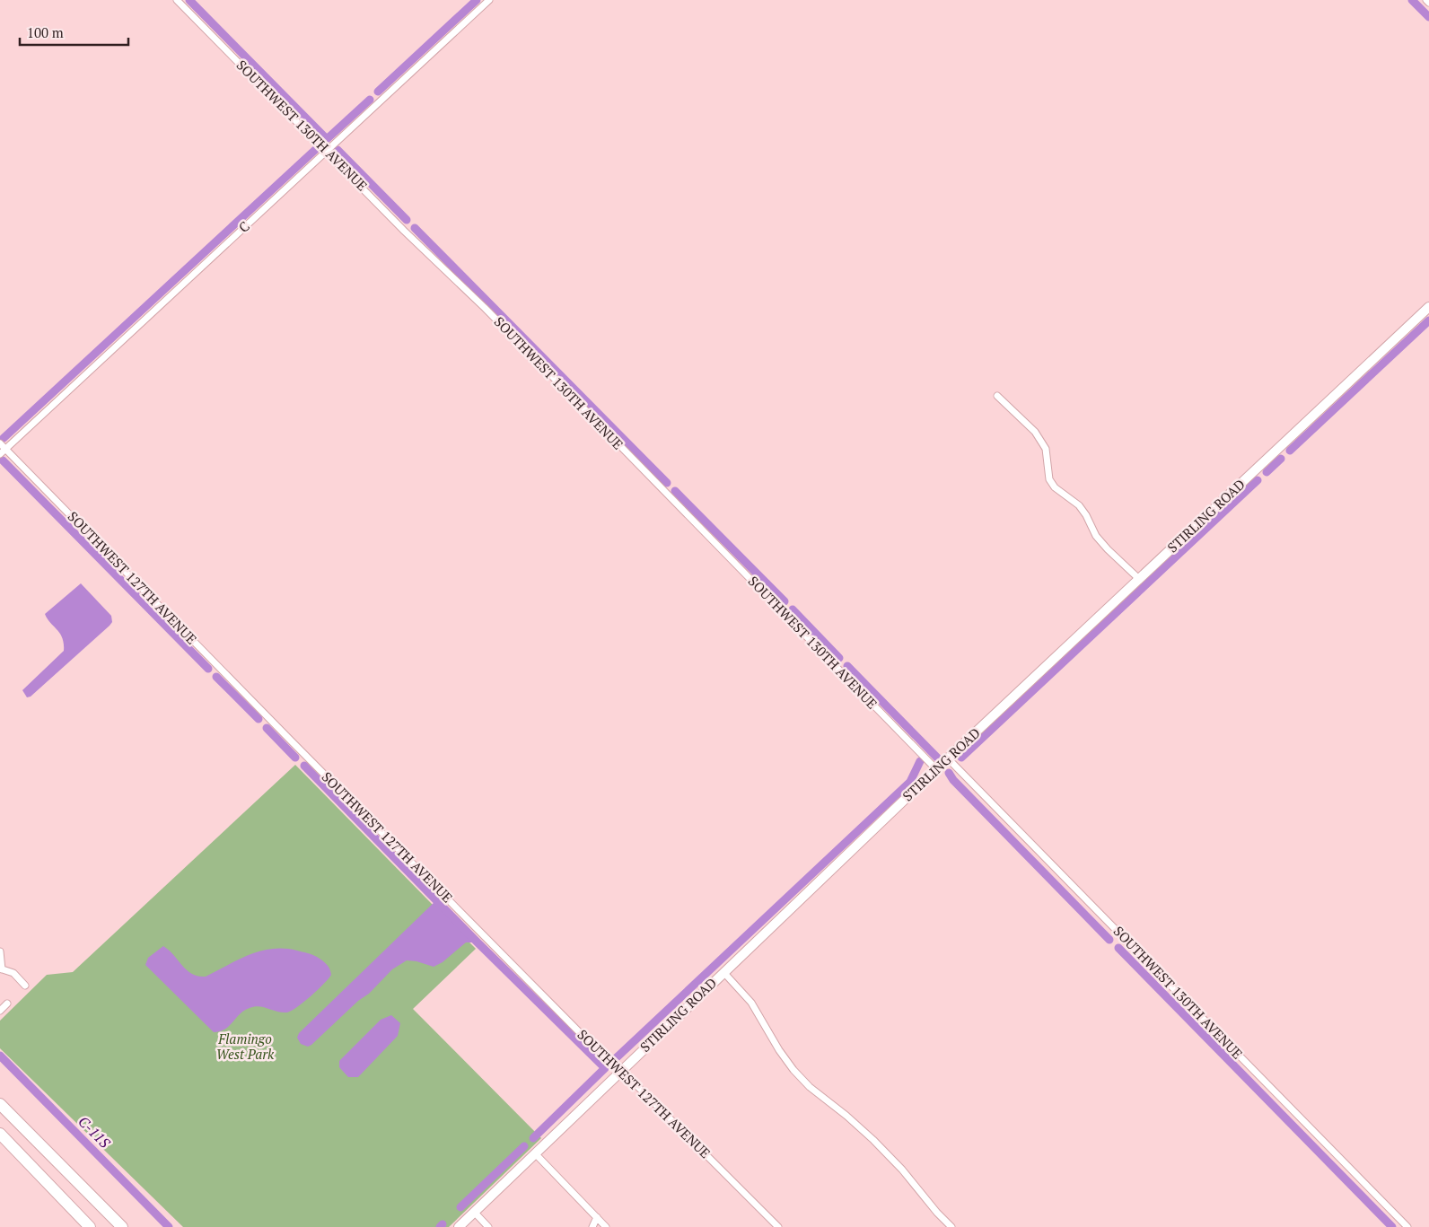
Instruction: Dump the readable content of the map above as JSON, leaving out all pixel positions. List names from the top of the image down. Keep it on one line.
{"streets":{"street":["SOUTHWEST 130TH AVENUE","C","STIRLING ROAD","SOUTHWEST 127TH AVENUE"]},"crossings":[["SOUTHWEST 130TH AVENUE","C"],["SOUTHWEST 130TH AVENUE","STIRLING ROAD"],["C","SOUTHWEST 127TH AVENUE"],["STIRLING ROAD","SOUTHWEST 127TH AVENUE"]],"water":["C-11S"],"parks":["Flamingo West Park"],"scale_bar":"100 m"}
